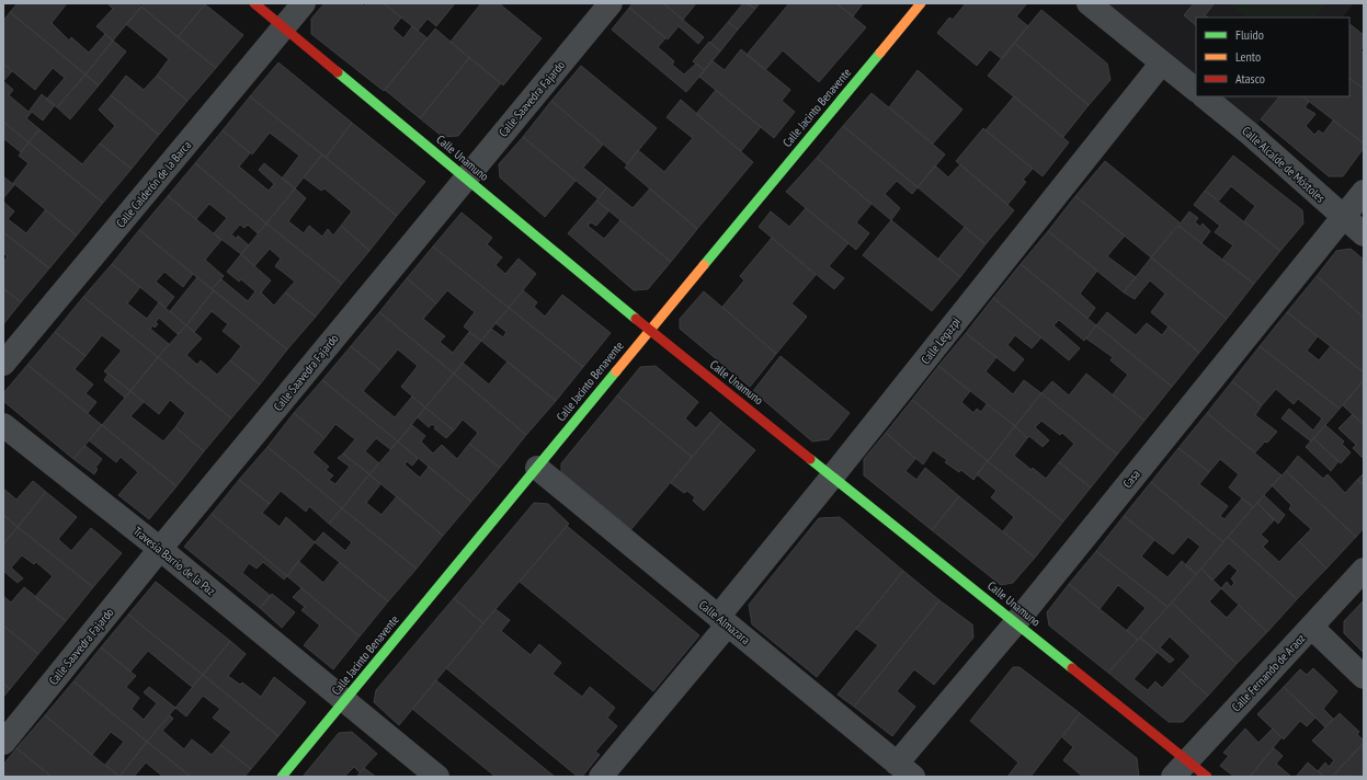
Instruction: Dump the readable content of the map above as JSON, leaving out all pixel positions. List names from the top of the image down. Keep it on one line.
{"streets":{"street":["Calle Saavedra Fajardo","Calle Jacinto Benavente","Calle Unamuno","Calle Alcalde de Móstoles","Calle Calderón de la Barca","Calle Legazpi","Casa","Travesía Barrio de la Paz","Calle Almazara","Calle Fernando de Araoz"]},"crossings":[["Calle Saavedra Fajardo","Calle Unamuno"],["Calle Saavedra Fajardo","Travesía Barrio de la Paz"],["Calle Jacinto Benavente","Calle Unamuno"],["Calle Jacinto Benavente","Travesía Barrio de la Paz"],["Calle Jacinto Benavente","Calle Almazara"],["Calle Unamuno","Calle Calderón de la Barca"],["Calle Unamuno","Calle Legazpi"],["Calle Unamuno","Casa"],["Calle Unamuno","Calle Fernando de Araoz"],["Calle Alcalde de Móstoles","Casa"],["Calle Legazpi","Calle Almazara"],["Casa","Calle Almazara"]],"legend":["Fluido","Lento","Atasco"]}
